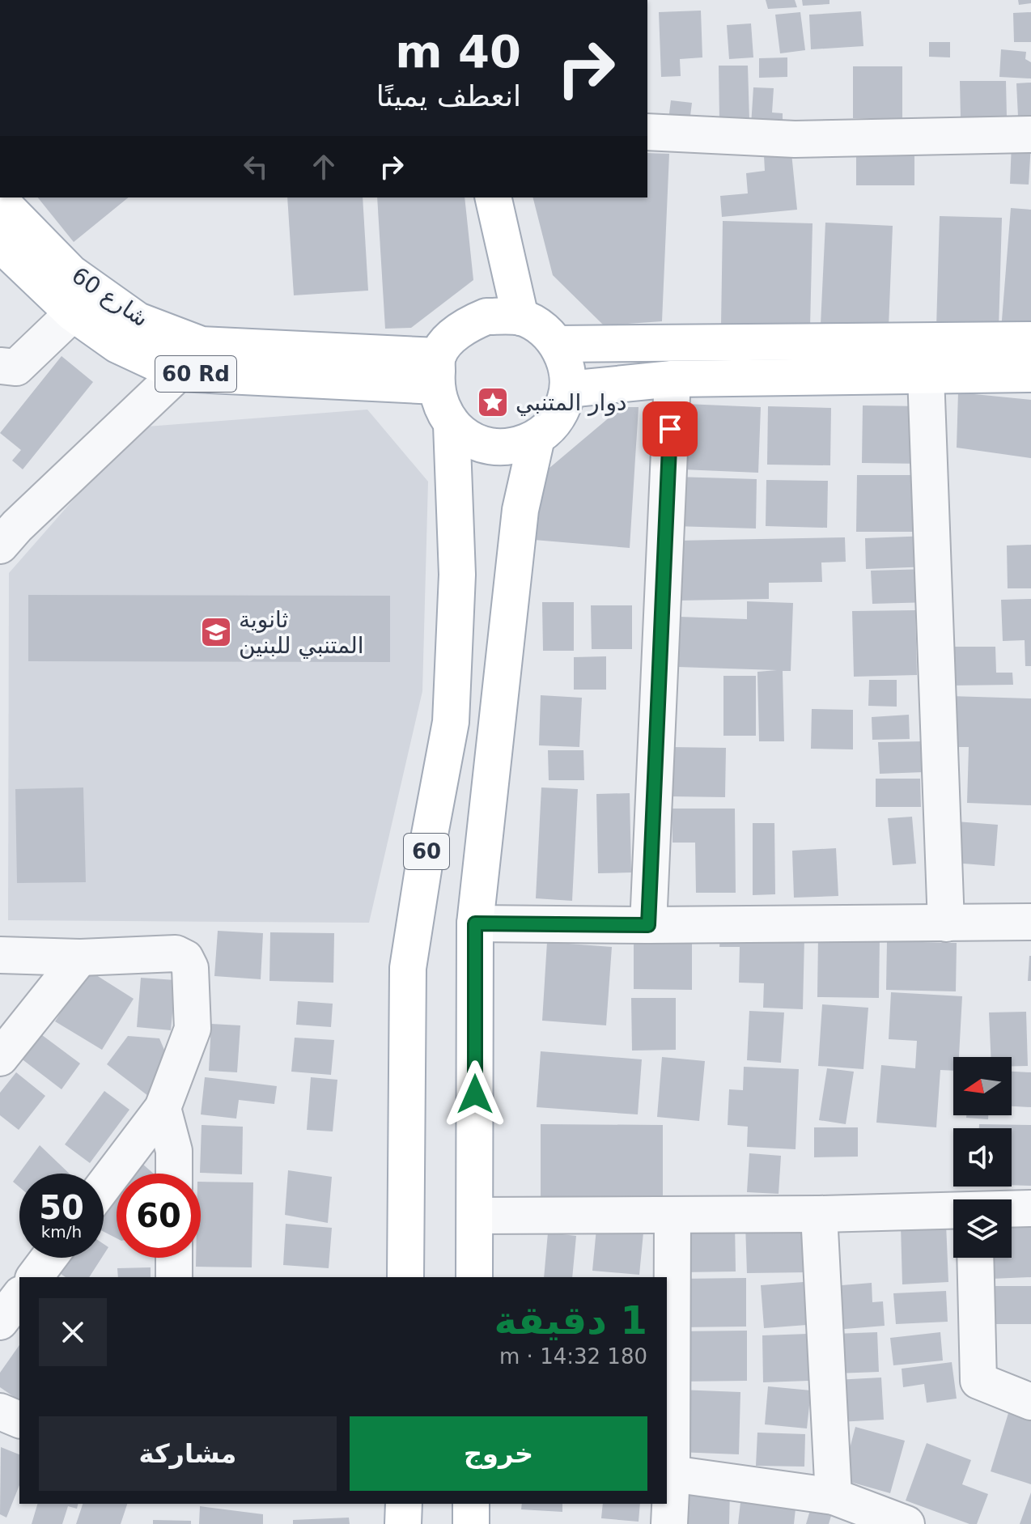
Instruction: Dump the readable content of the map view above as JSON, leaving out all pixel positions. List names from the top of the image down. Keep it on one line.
{"streets":{"main road":["شارع 60","60 Rd","60"]},"crossings":[["شارع 60","60"]],"places":{"place":["دوار المتنبي"],"school or university":["ثانوية المتنبي للبنين"]},"north":"left","page":{"turn":["40 m","انعطف يمينًا"],"speed":"50 km/h","limit":"60","heading":["1 دقيقة","180 m · 14:32"],"buttons":["خروج","مشاركة"]}}
